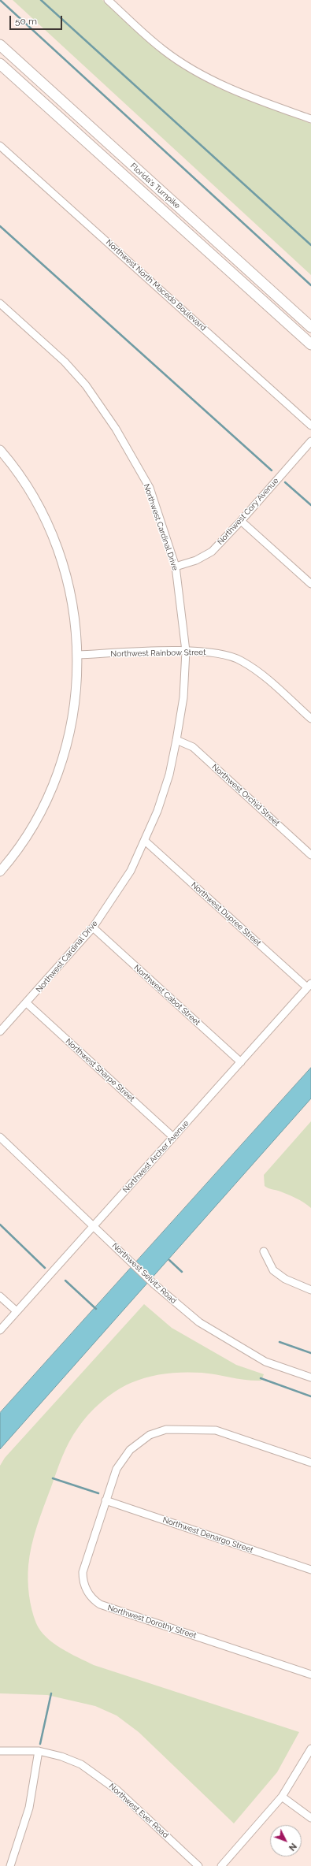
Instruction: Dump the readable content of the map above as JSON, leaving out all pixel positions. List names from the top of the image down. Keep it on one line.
{"streets":{"highway":["Florida's Turnpike"],"street":["Northwest North Macedo Boulevard","Northwest Cory Avenue","Northwest Cardinal Drive","Northwest Rainbow Street","Northwest Orchid Street","Northwest Dupree Street","Northwest Cabot Street","Northwest Sharpe Street","Northwest Archer Avenue","Northwest Selvitz Road","Northwest Denargo Street","Northwest Dorothy Street","Northwest Ever Road"]},"crossings":[["Northwest Cory Avenue","Northwest Cardinal Drive"],["Northwest Cardinal Drive","Northwest Rainbow Street"],["Northwest Cardinal Drive","Northwest Orchid Street"],["Northwest Cardinal Drive","Northwest Dupree Street"],["Northwest Cardinal Drive","Northwest Cabot Street"],["Northwest Cardinal Drive","Northwest Sharpe Street"],["Northwest Dupree Street","Northwest Archer Avenue"],["Northwest Cabot Street","Northwest Archer Avenue"],["Northwest Sharpe Street","Northwest Archer Avenue"],["Northwest Archer Avenue","Northwest Selvitz Road"],["Northwest Denargo Street","Northwest Dorothy Street"]],"scale_bar":"50 m","north":"bottom right"}
